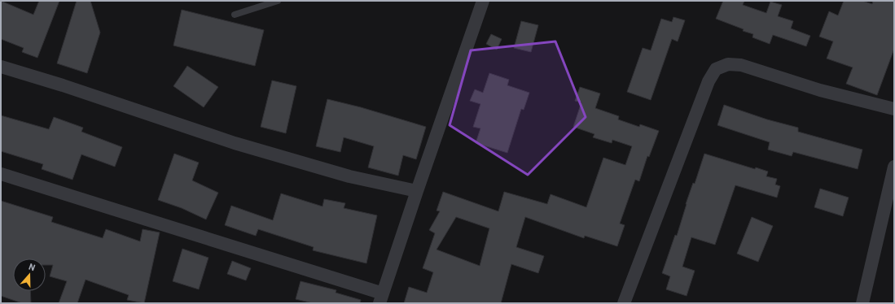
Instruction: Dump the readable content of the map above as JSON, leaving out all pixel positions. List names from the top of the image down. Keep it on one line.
{"north":"top"}
